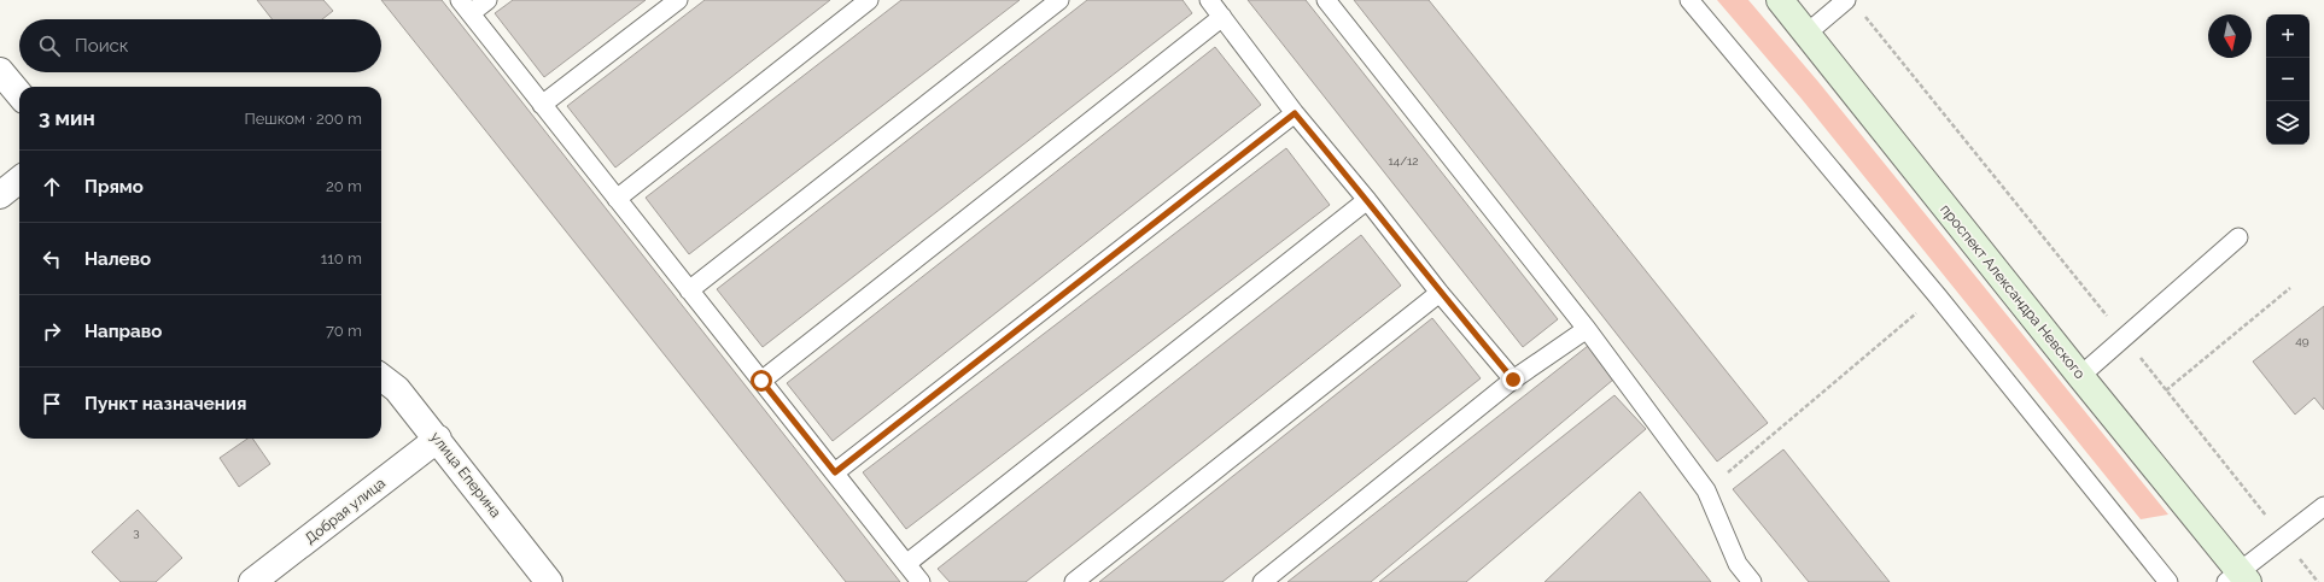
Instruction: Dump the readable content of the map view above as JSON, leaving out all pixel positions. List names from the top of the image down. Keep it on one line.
{"streets":{"main road":["проспект Александра Невского"],"street":["улица Еперина","Добрая улица"]},"crossings":[["улица Еперина","Добрая улица"]],"house_numbers":["14/12","49","3"],"north":"bottom","page":{"map_buttons":["+","−"],"search":"Поиск","heading":["3 мин","Пешком · 200 m"],"list":[["Прямо","20 m"],["Налево","110 m"],["Направо","70 m"],"Пункт назначения"]}}
